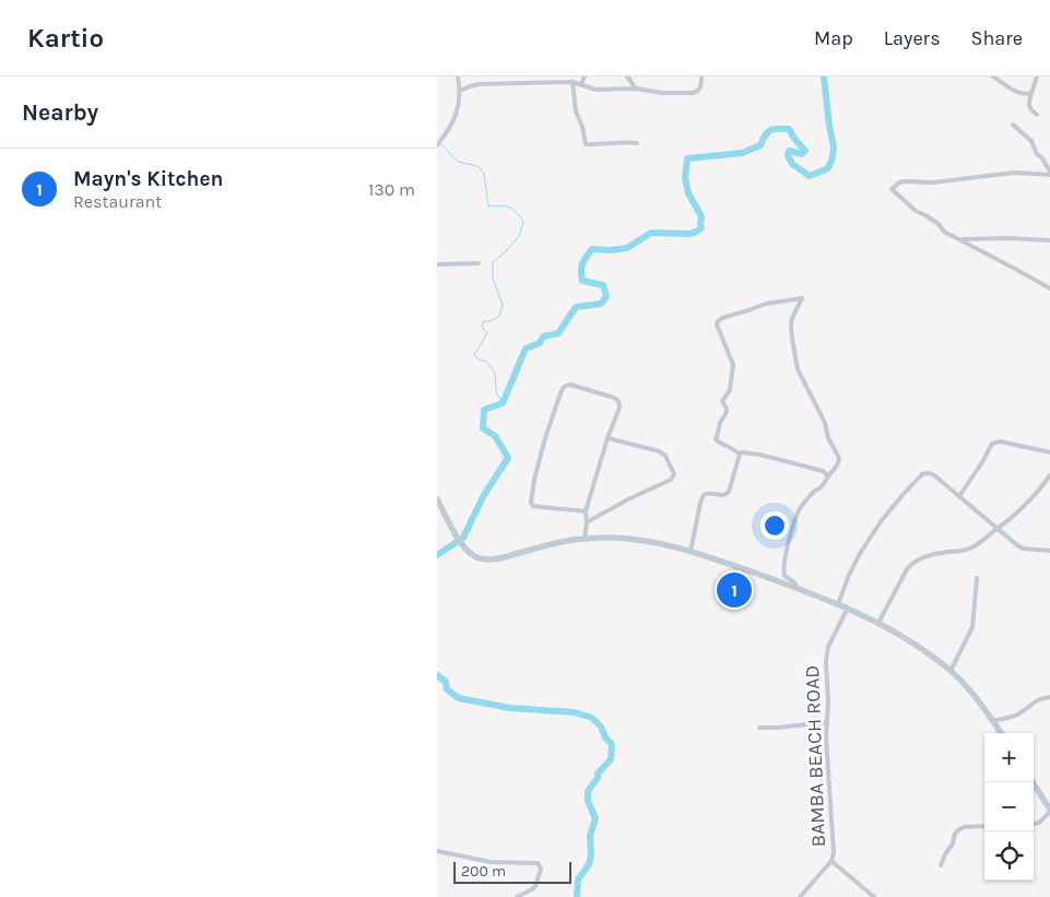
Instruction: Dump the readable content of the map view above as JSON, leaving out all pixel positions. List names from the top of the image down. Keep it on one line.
{"streets":{"street":["BAMBA BEACH ROAD"]},"scale_bar":"200 m","page":{"header":"Kartio","nav":["Map","Layers","Share"],"heading":"Nearby","list":[{"mark":"1","name":"Mayn's Kitchen","note":"Restaurant","value":"130 m"}],"pins":"1","map_buttons":["+","−"],"scale":"200 m"}}
